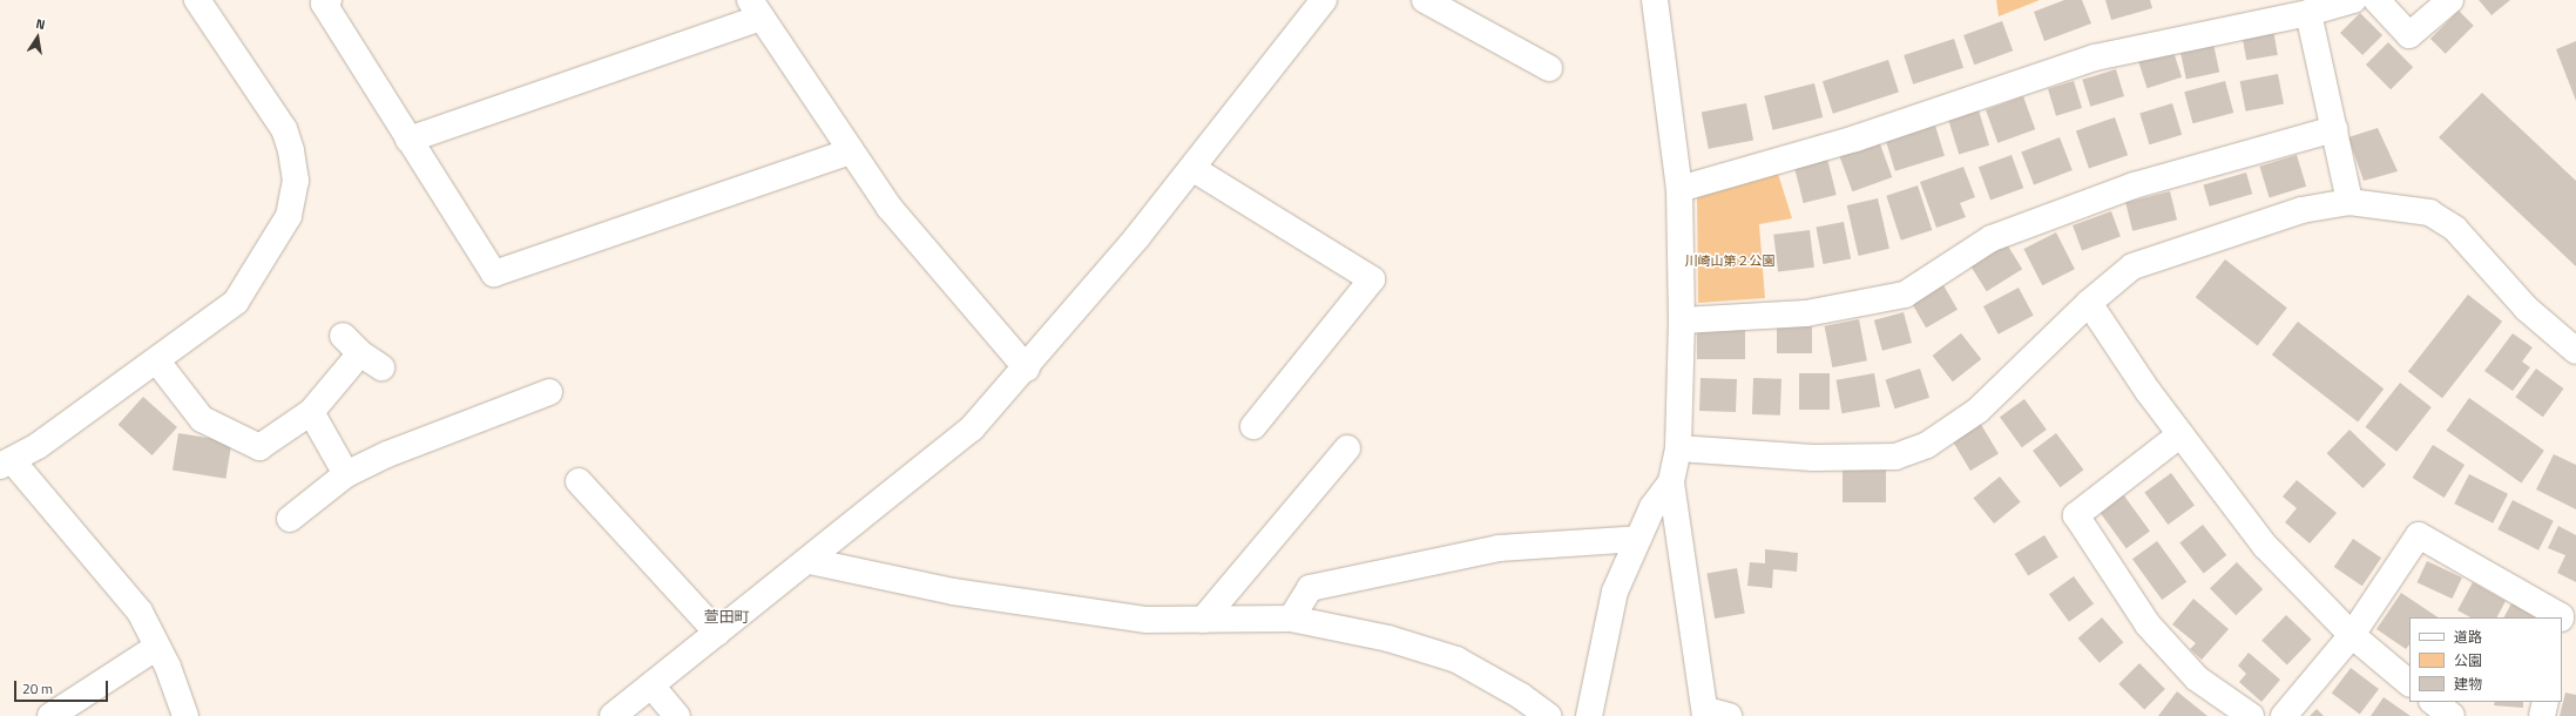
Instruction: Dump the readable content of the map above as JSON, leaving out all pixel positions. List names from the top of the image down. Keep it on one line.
{"districts":["萱田町"],"parks":["川崎山第２公園"],"legend":["道路","公園","建物"],"scale_bar":"20 m","north":"top"}
